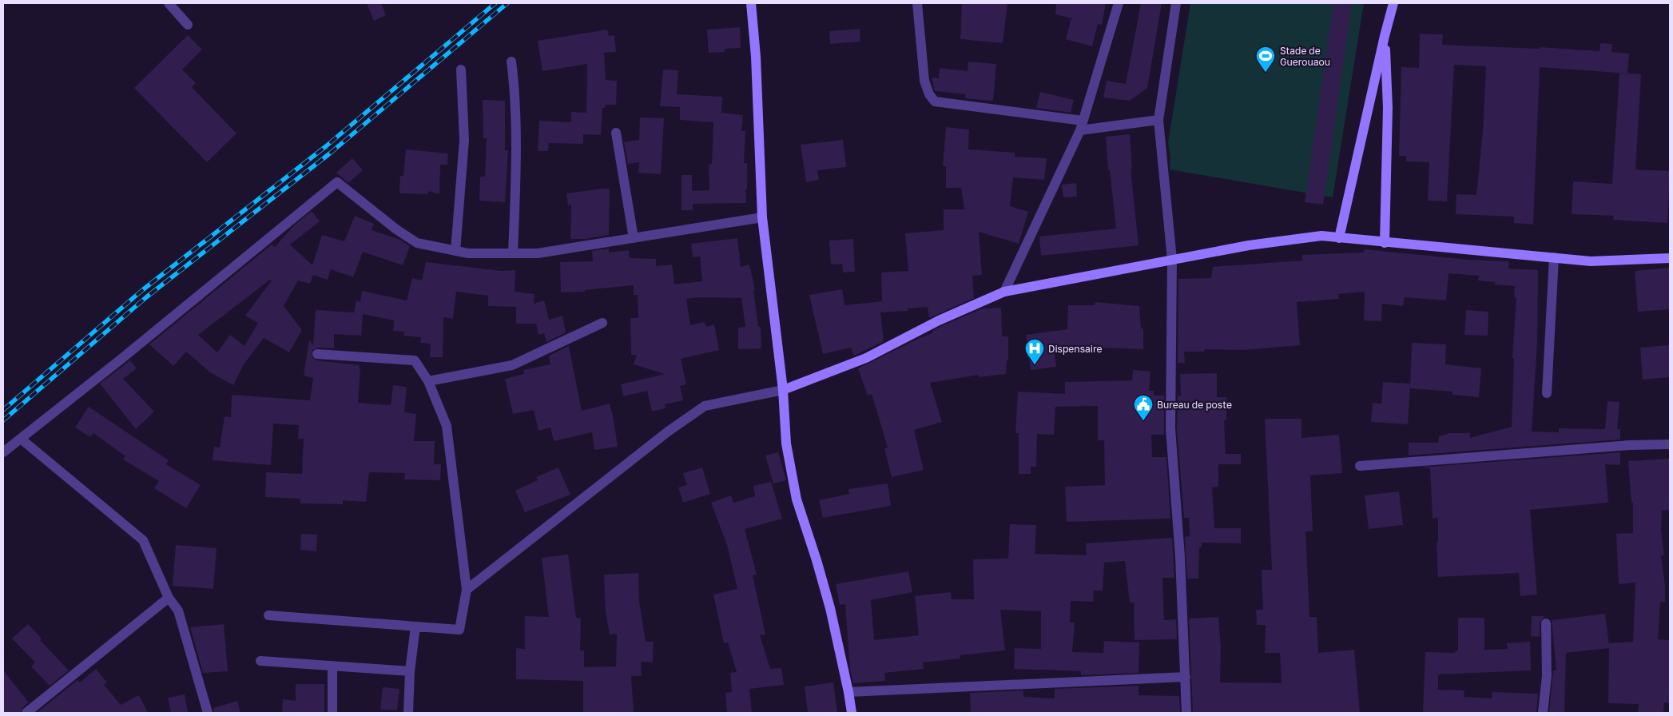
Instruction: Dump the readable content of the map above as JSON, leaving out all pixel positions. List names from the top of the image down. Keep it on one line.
{"places":{"sports":["Stade de Guerouaou"],"hospital":["Dispensaire"],"public building":["Bureau de poste"]}}
